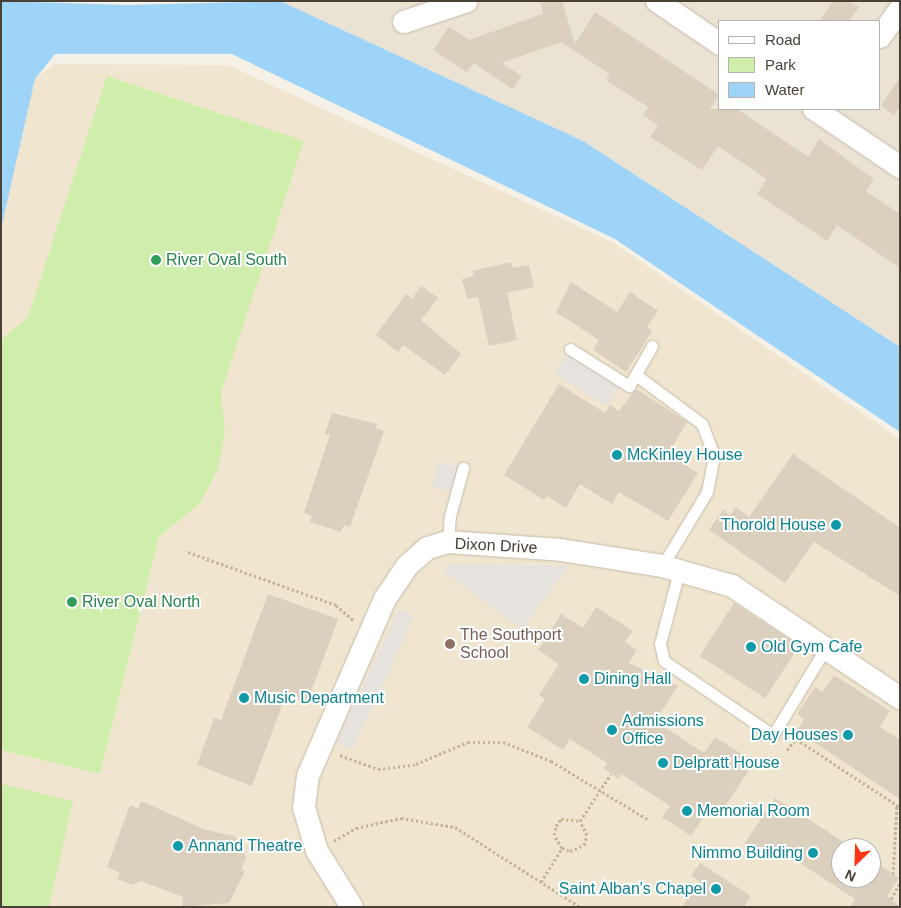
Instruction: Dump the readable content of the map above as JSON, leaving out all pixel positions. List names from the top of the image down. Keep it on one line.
{"streets":{"street":["Dixon Drive"]},"places":["River Oval South","McKinley House","Thorold House","River Oval North","The Southport School","Old Gym Cafe","Dining Hall","Music Department","Admissions Office","Day Houses","Delpratt House","Memorial Room","Annand Theatre","Nimmo Building","Saint Alban's Chapel"],"legend":["Road","Park","Water"],"north":"bottom left"}
